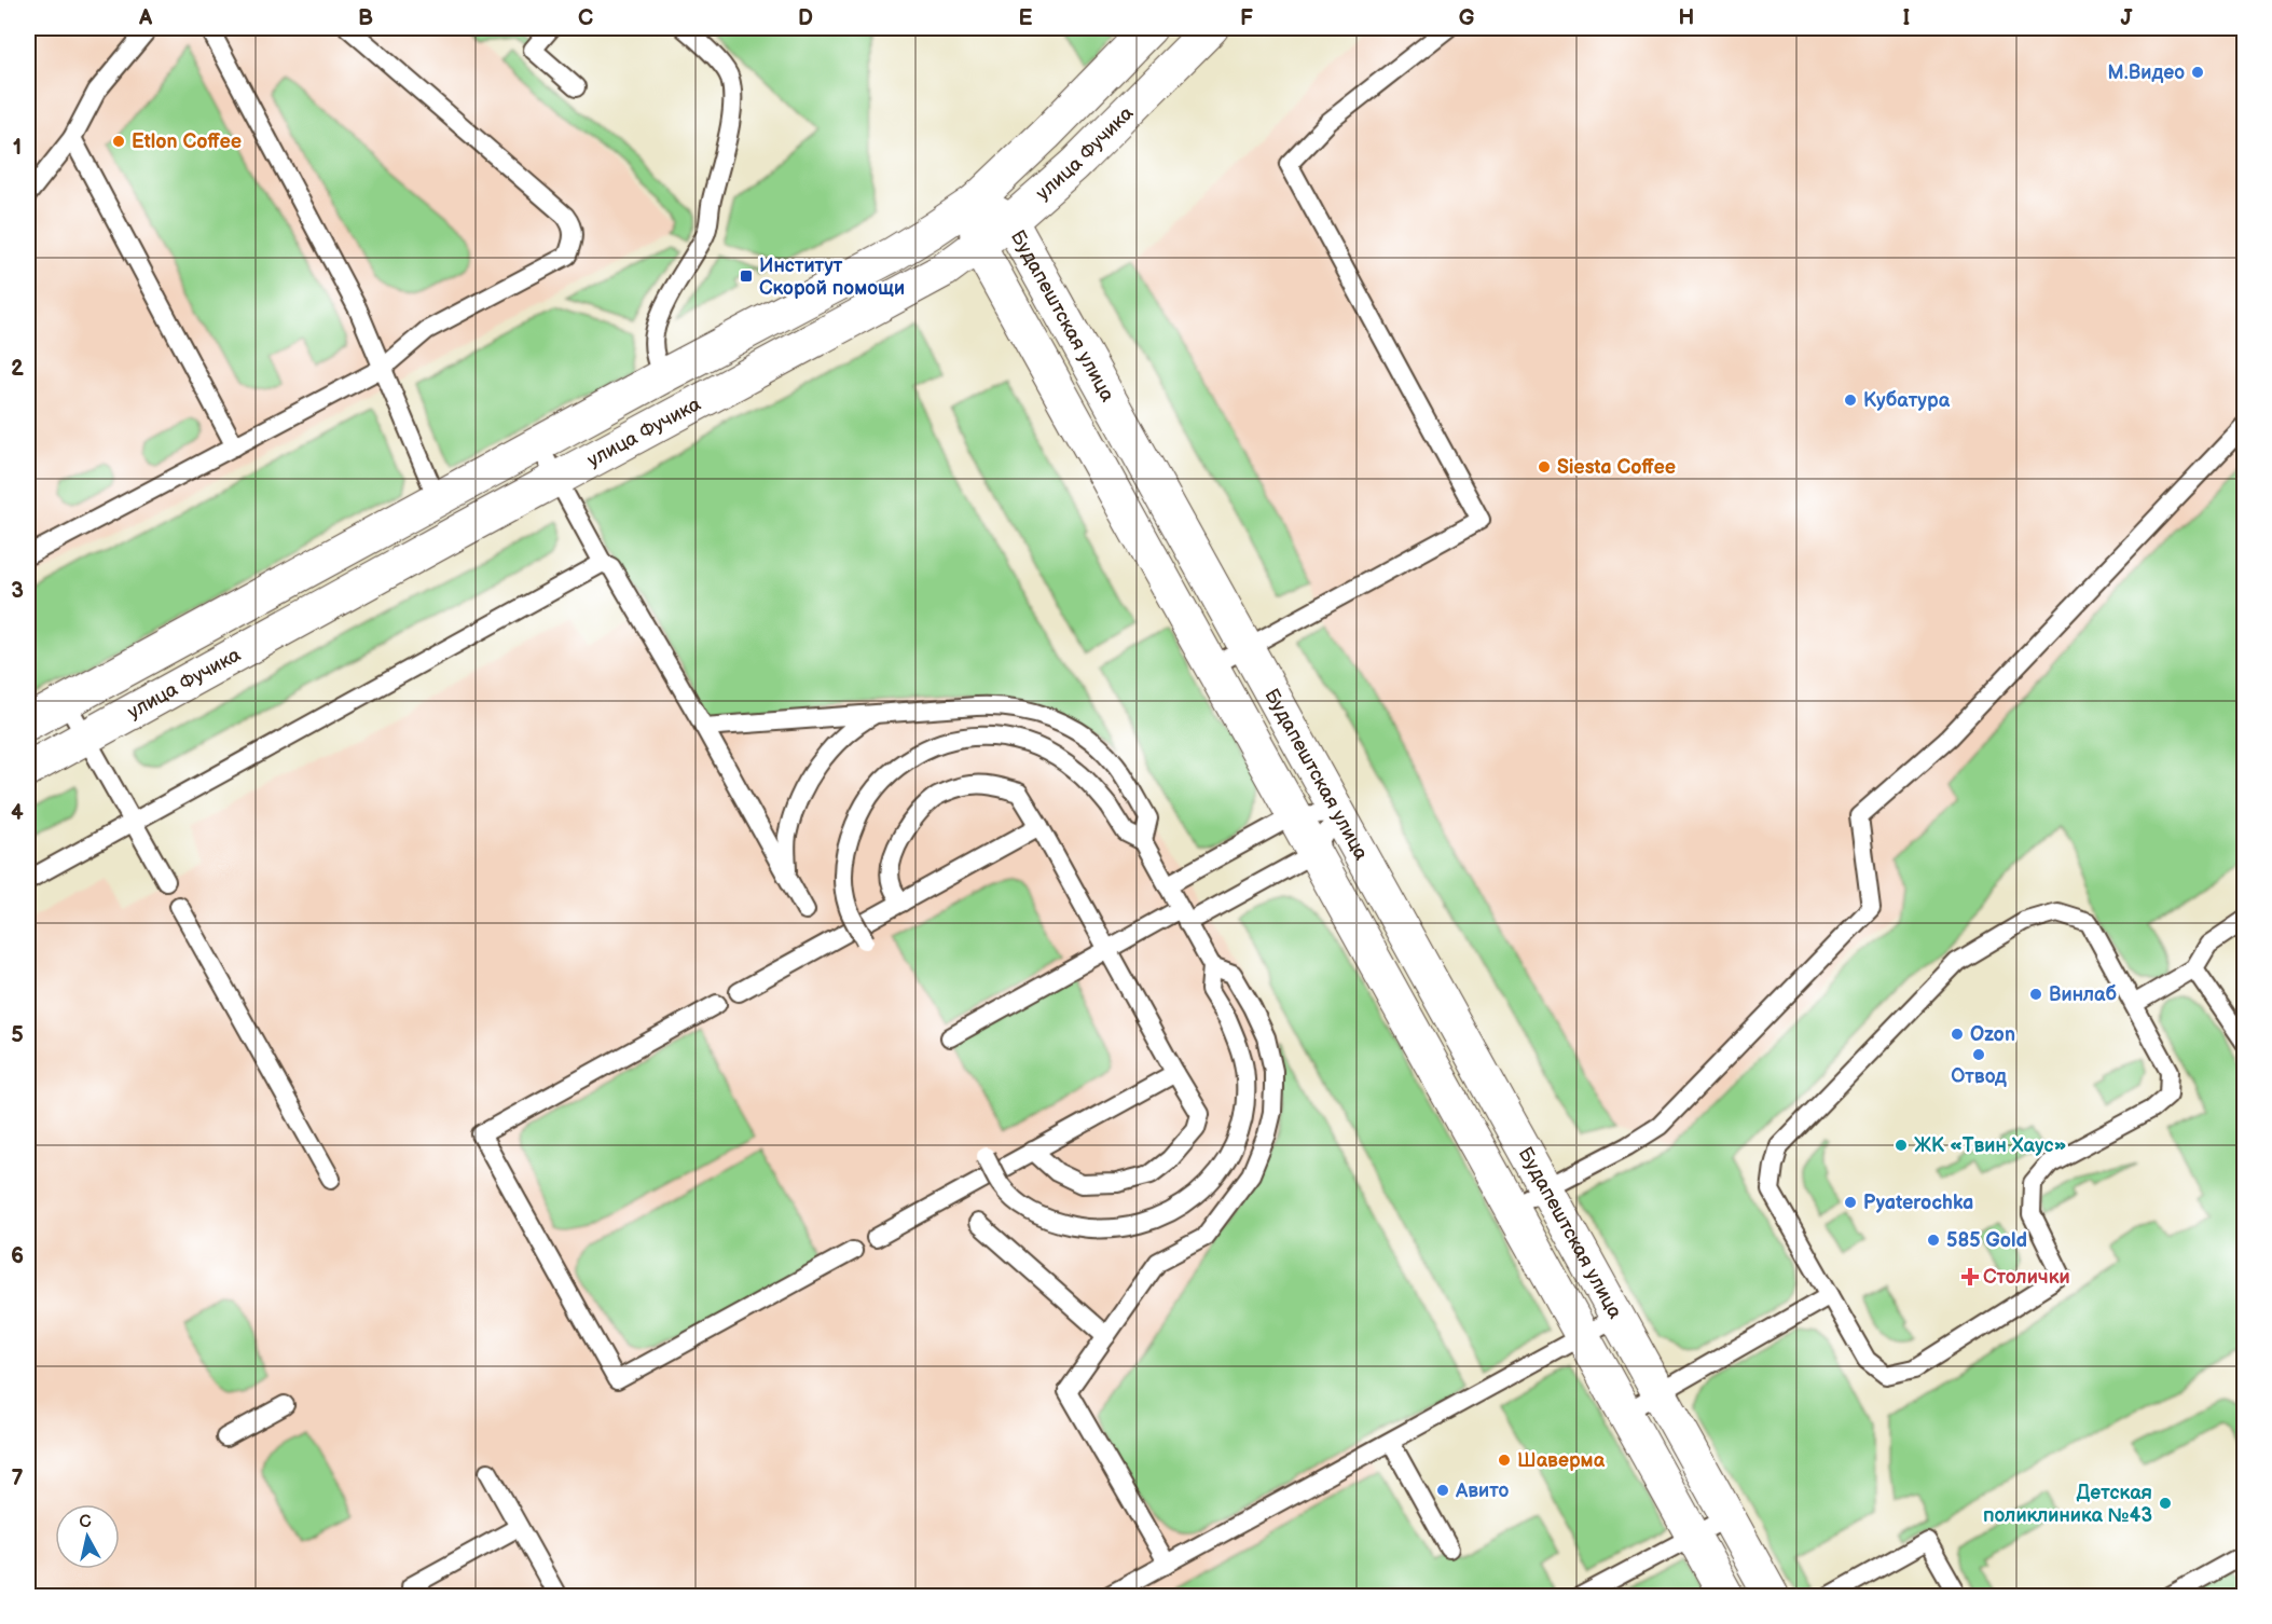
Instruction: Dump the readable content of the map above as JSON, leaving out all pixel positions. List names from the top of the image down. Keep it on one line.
{"streets":{"street":["улица Фучика","Будапештская улица"]},"crossings":[["улица Фучика","Будапештская улица"]],"places":{"other":["М.Видео","Etlon Coffee","Кубатура","Siesta Coffee","Винлаб","Ozon","Отвод","ЖК «Твин Хаус»","Pyaterochka","585 Gold","Шаверма","Авито","Детская поликлиника №43"],"transit":["Институт Скорой помощи"],"health":["Столички"]},"north":"top","grid":{"columns":["A","B","C","D","E","F","G","H","I","J"],"rows":["1","2","3","4","5","6","7"]}}
